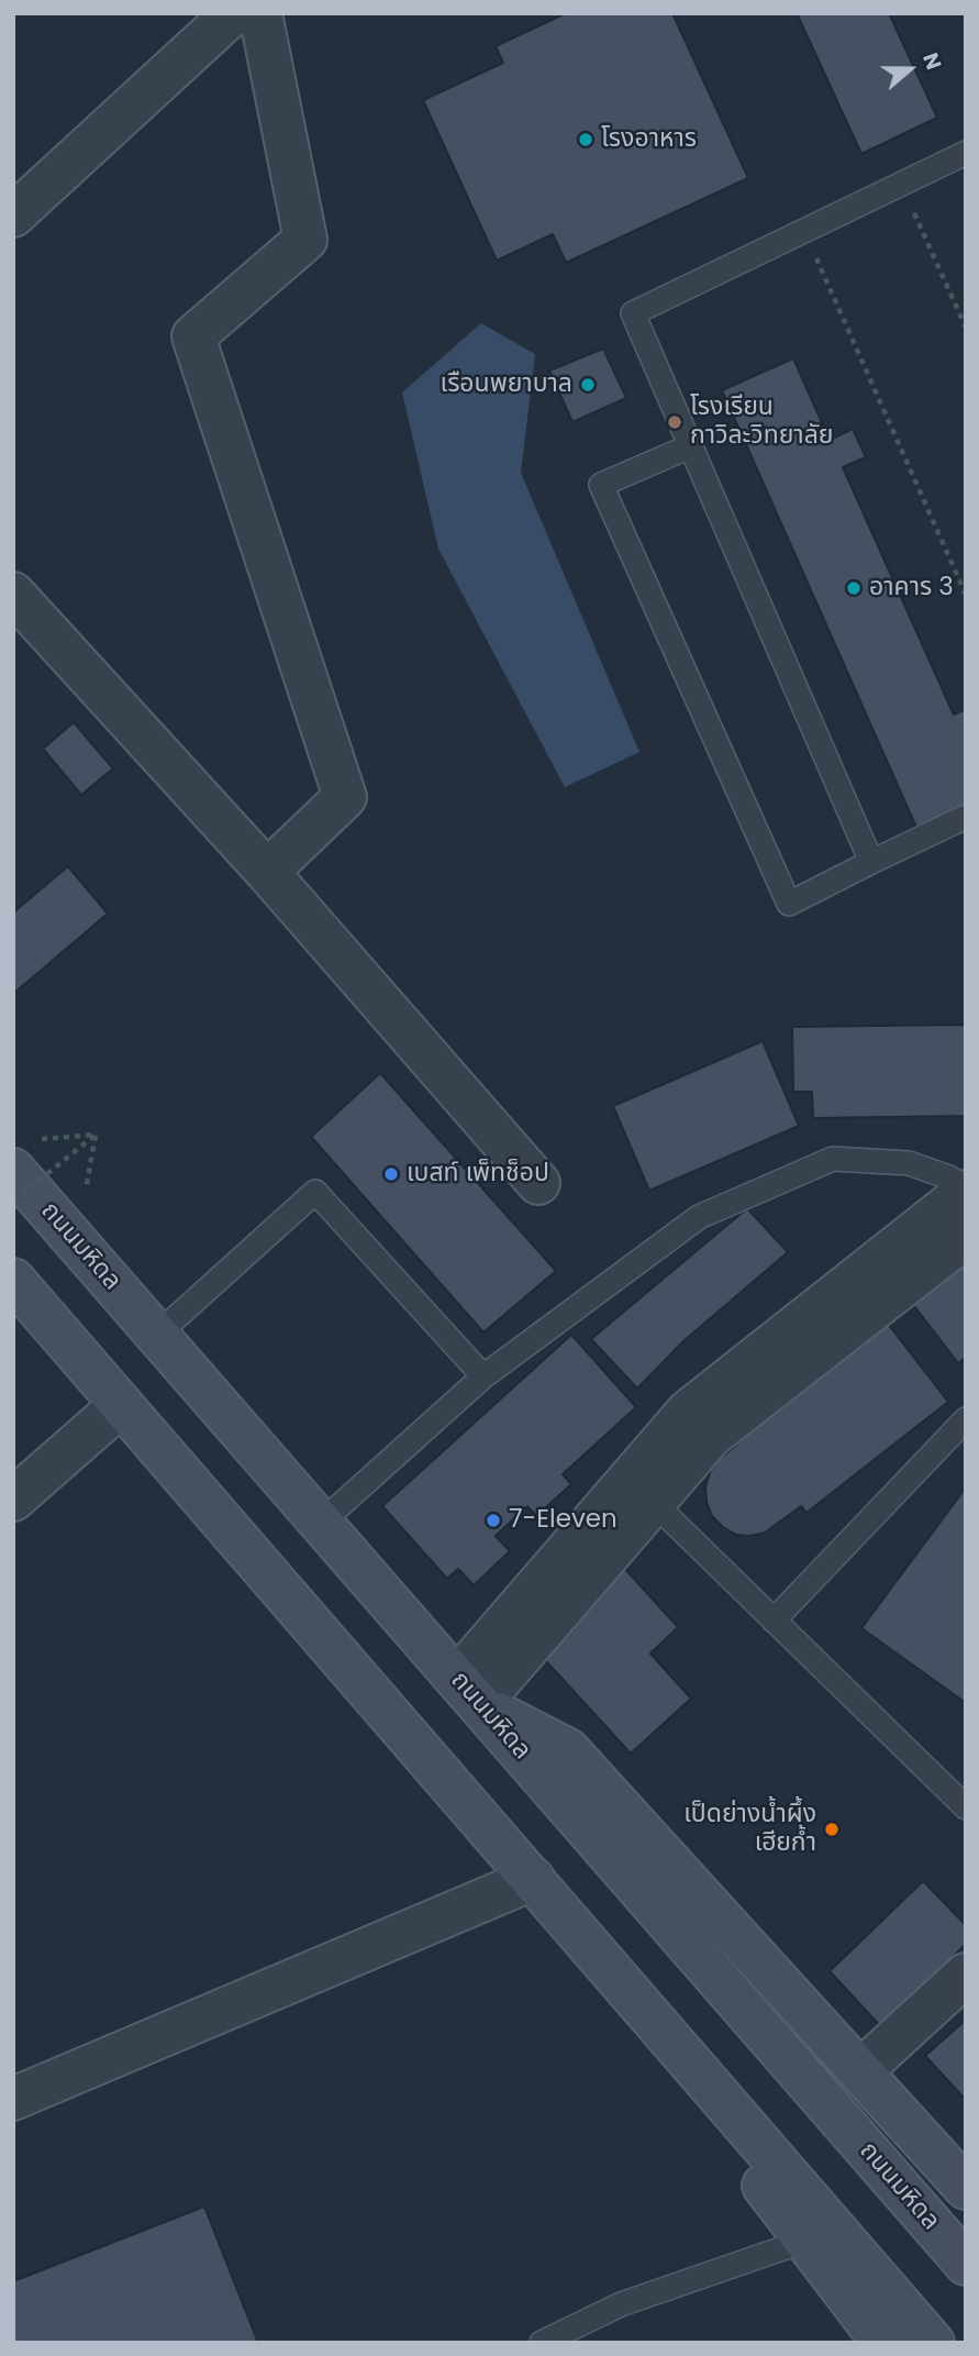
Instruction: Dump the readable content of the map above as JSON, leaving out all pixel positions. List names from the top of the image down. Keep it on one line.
{"streets":{"main road":["ถนนมหิดล"]},"places":["โรงอาหาร","เรือนพยาบาล","โรงเรียน กาวิละวิทยาลัย","อาคาร 3","เบสท์ เพ็ทช็อป","7-Eleven","เป็ดย่างน้ำผึ้ง เฮียก้ำ"],"north":"right"}
